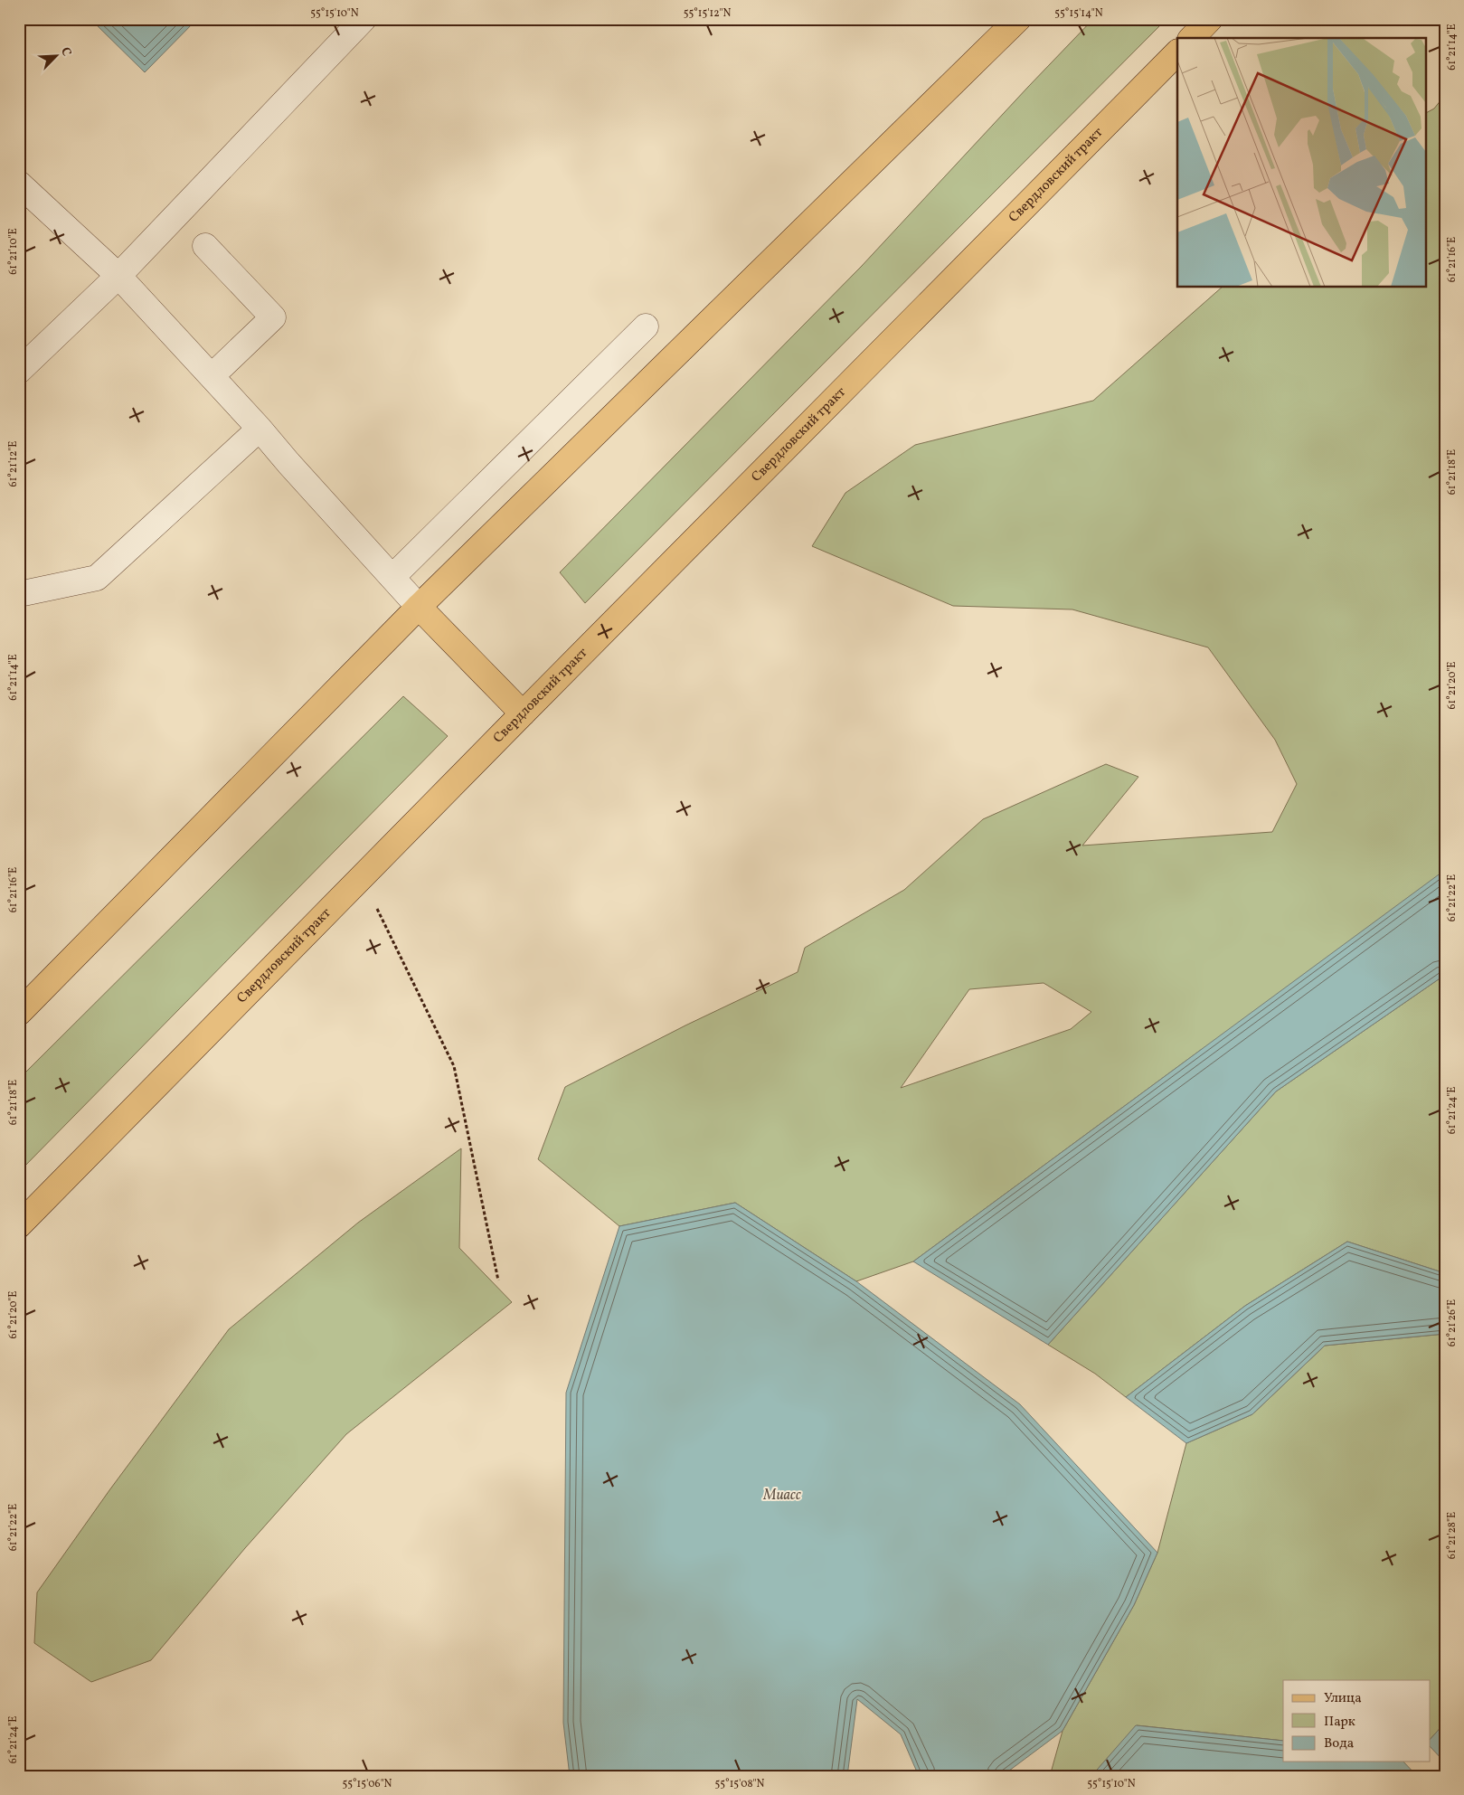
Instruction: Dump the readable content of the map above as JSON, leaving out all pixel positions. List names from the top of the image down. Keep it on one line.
{"streets":{"main road":["Свердловский тракт"]},"water":["Миасс"],"legend":["Улица","Парк","Вода"],"north":"top right","coordinates":["55°15'10\"N","55°15'12\"N","55°15'14\"N","61°21'14\"E","61°21'10\"E","61°21'16\"E","61°21'12\"E","61°21'18\"E","61°21'20\"E","61°21'22\"E","61°21'24\"E","61°21'26\"E","61°21'28\"E","55°15'06\"N","55°15'08\"N"]}
